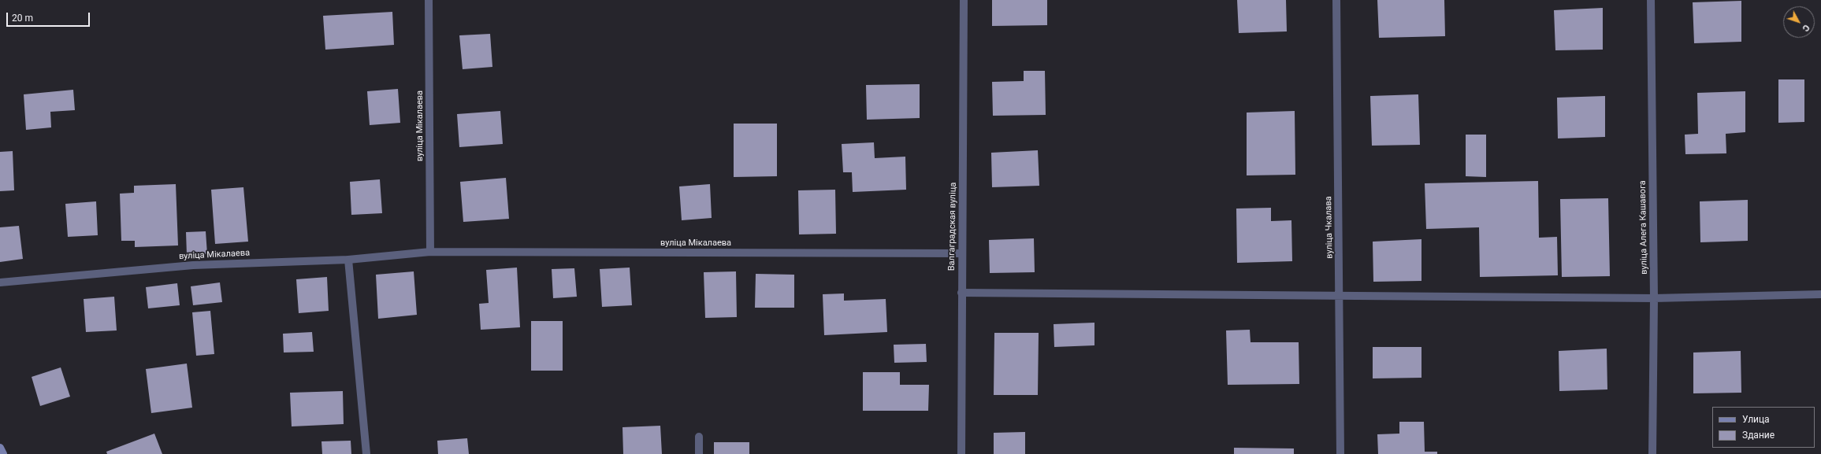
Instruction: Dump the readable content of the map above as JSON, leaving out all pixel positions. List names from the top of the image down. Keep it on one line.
{"streets":{"street":["вуліца Мікалаева","Валгаградская вуліца","вуліца Чкалава","вуліца Алега Кашавога"]},"crossings":[["вуліца Мікалаева","Валгаградская вуліца"]],"legend":["Улица","Здание"],"scale_bar":"20 m","north":"bottom right"}
